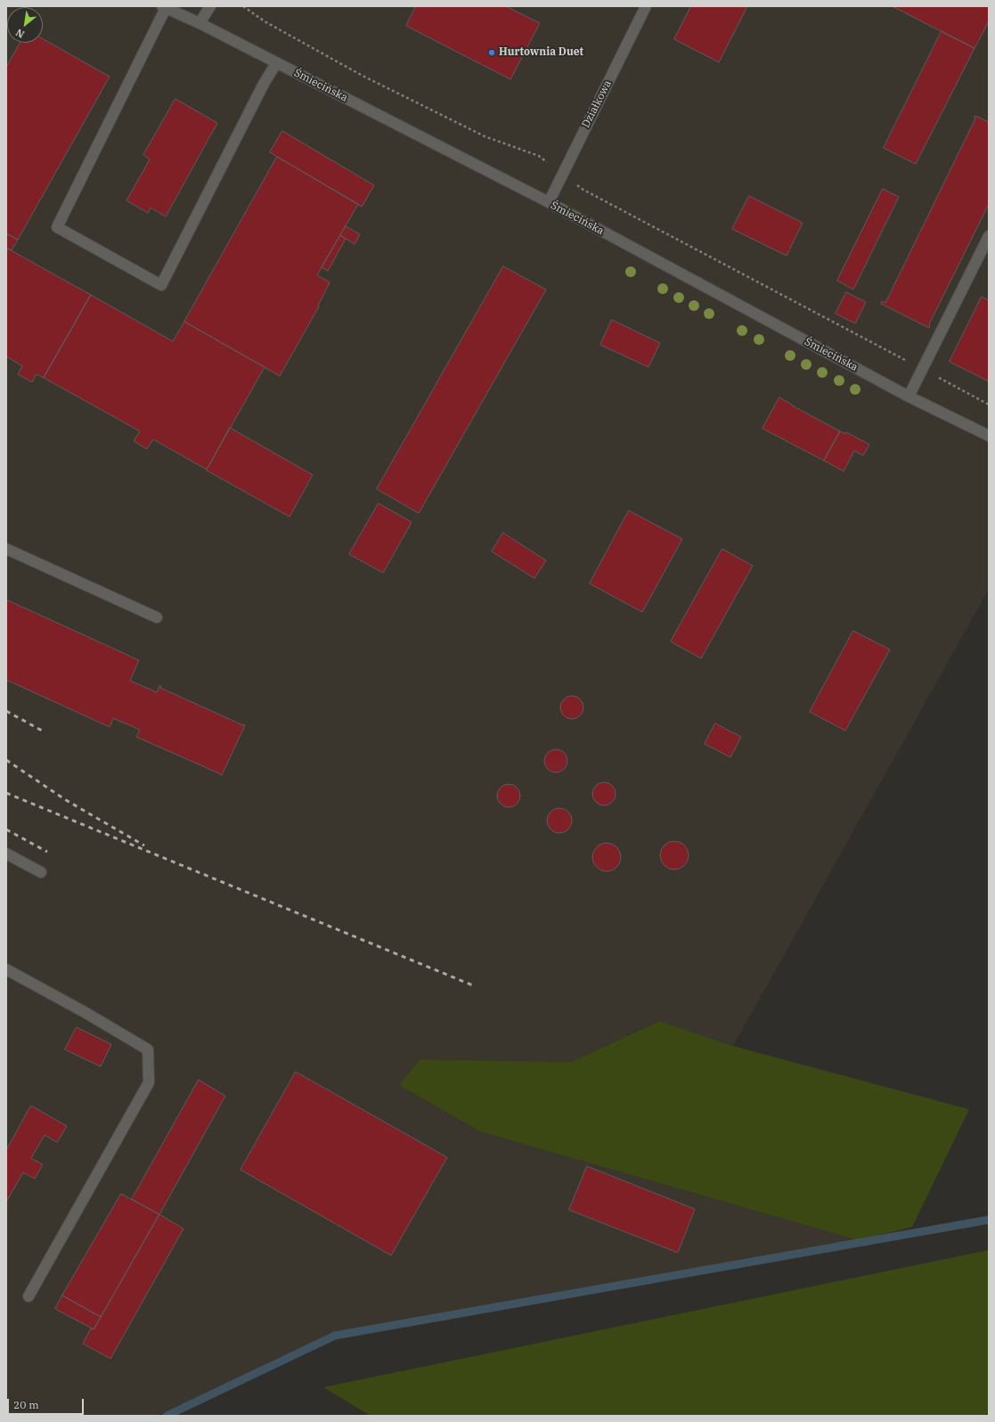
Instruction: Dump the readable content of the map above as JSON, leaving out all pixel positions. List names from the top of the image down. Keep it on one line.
{"streets":{"street":["Śmiecińska","Działkowa"]},"crossings":[["Śmiecińska","Działkowa"]],"places":["Hurtownia Duet"],"scale_bar":"20 m","north":"bottom left"}
